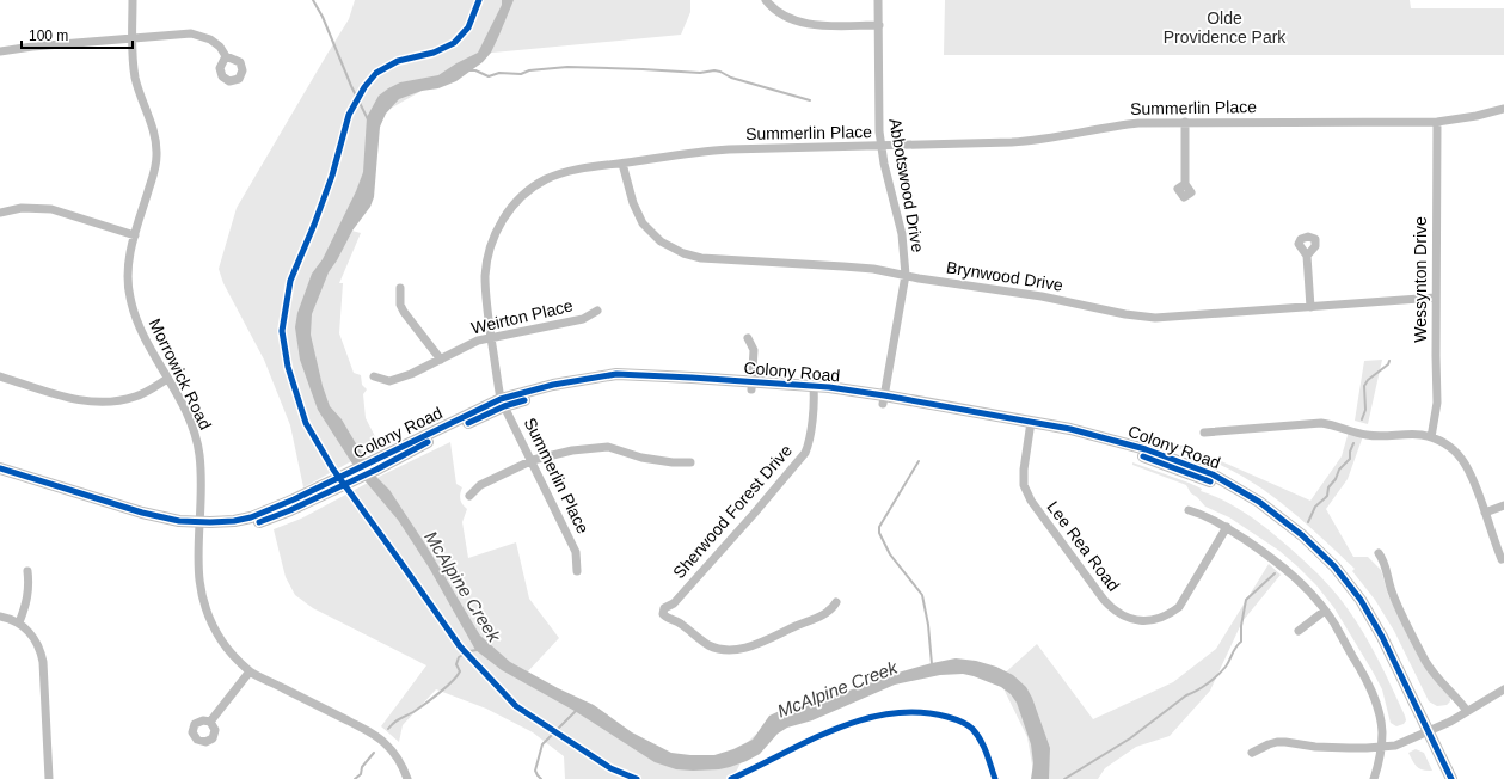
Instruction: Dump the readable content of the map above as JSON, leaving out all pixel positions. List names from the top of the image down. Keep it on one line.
{"streets":{"main road":["Colony Road"],"street":["Summerlin Place","Abbotswood Drive","Brynwood Drive","Wessynton Drive","Weirton Place","Morrowick Road","Sherwood Forest Drive","Lee Rea Road"]},"crossings":[["Summerlin Place","Abbotswood Drive"],["Summerlin Place","Brynwood Drive"],["Summerlin Place","Wessynton Drive"],["Summerlin Place","Weirton Place"],["Summerlin Place","Colony Road"],["Abbotswood Drive","Brynwood Drive"],["Abbotswood Drive","Colony Road"],["Brynwood Drive","Wessynton Drive"],["Colony Road","Morrowick Road"],["Colony Road","Sherwood Forest Drive"],["Colony Road","Lee Rea Road"]],"water":["McAlpine Creek"],"parks":["Olde Providence Park"],"scale_bar":"100 m"}
